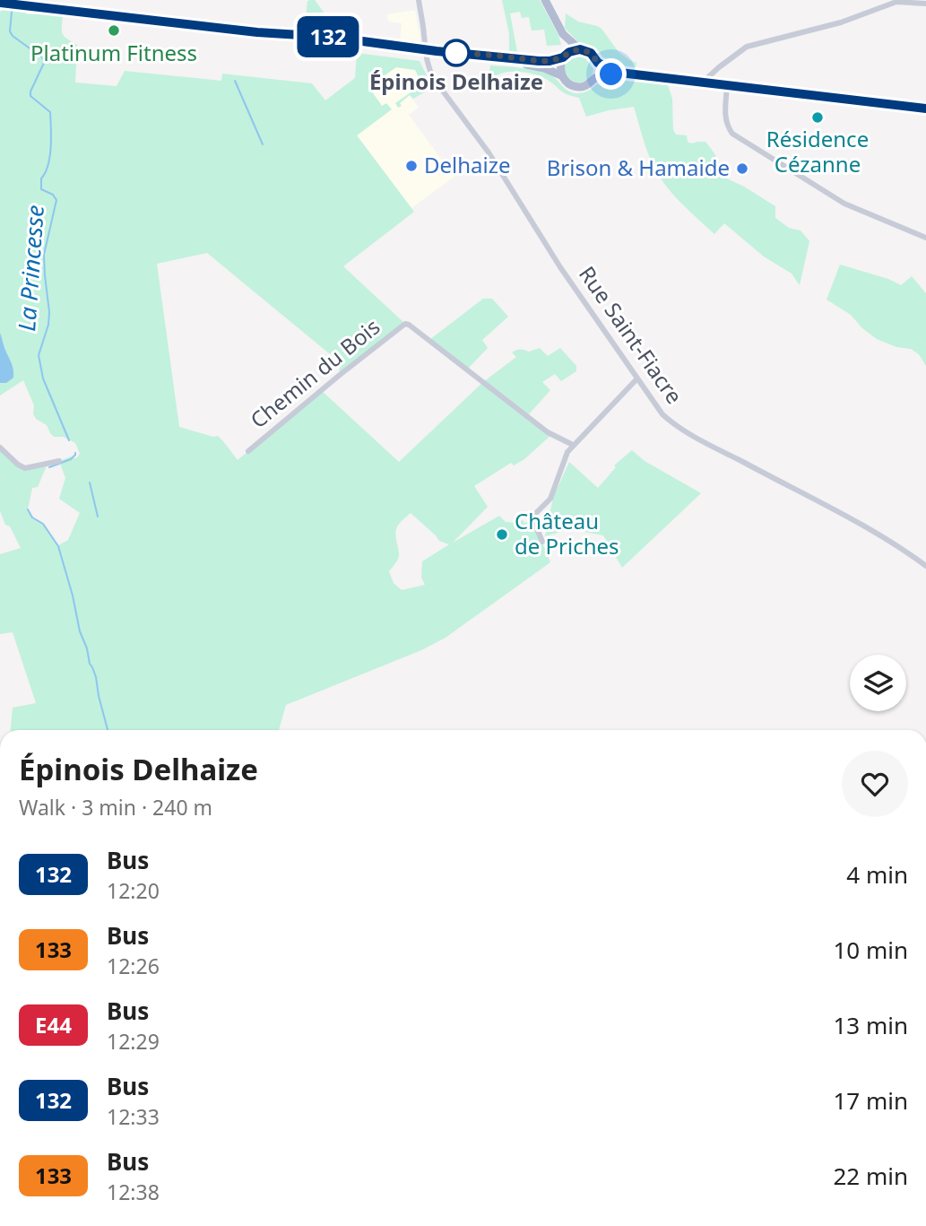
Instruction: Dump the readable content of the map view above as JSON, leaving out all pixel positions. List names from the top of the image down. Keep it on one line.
{"streets":{"street":["Rue Saint-Fiacre","Chemin du Bois"]},"water":["La Princesse"],"places":["Platinum Fitness","Épinois Delhaize","Résidence Cézanne","Delhaize","Brison & Hamaide","Château de Priches"],"lines":["bus line 132"],"page":{"on_map":"132","heading":["Épinois Delhaize","Walk · 3 min · 240 m"],"list":[{"mark":"132","name":"Bus","note":"12:20","value":"4 min"},{"mark":"133","name":"Bus","note":"12:26","value":"10 min"},{"mark":"E44","name":"Bus","note":"12:29","value":"13 min"},{"mark":"132","name":"Bus","note":"12:33","value":"17 min"},{"mark":"133","name":"Bus","note":"12:38","value":"22 min"}]}}
